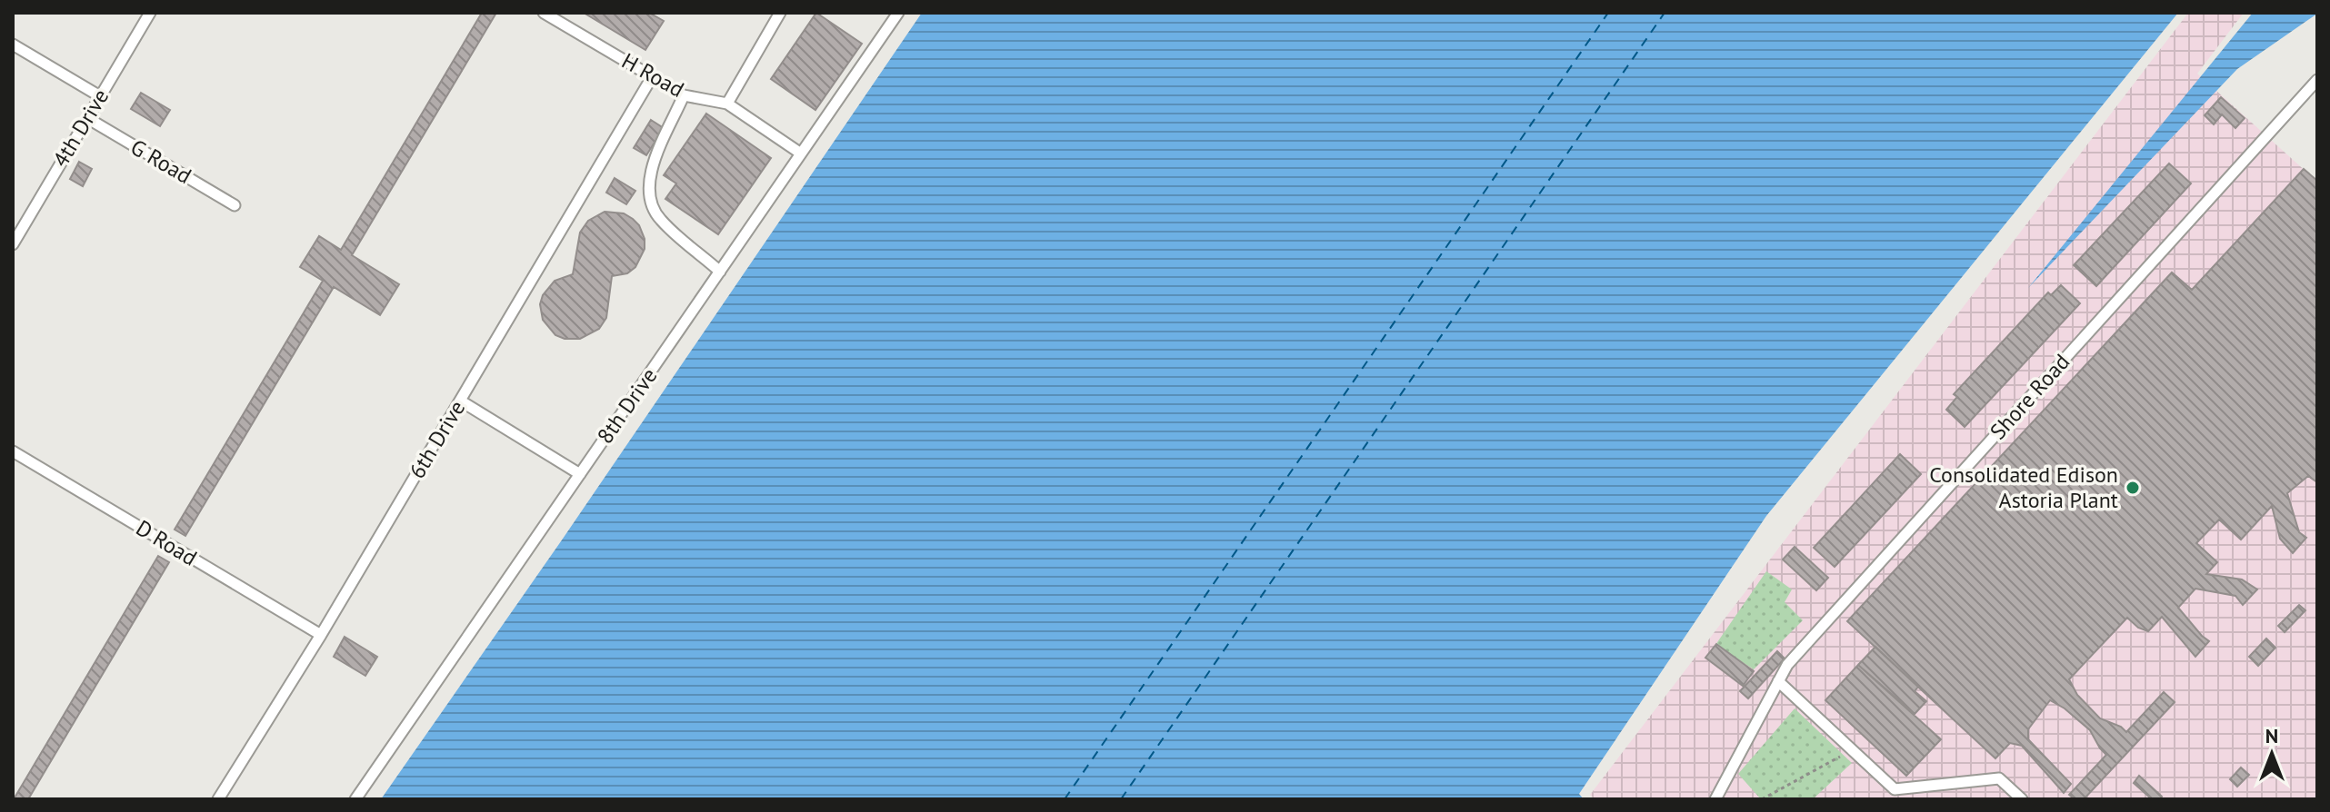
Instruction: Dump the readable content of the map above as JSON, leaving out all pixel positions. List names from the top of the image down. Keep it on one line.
{"streets":{"lane":["H Road","4th Drive","G Road","Shore Road","8th Drive","6th Drive","D Road"]},"crossings":[["H Road","8th Drive"],["H Road","6th Drive"],["4th Drive","G Road"],["6th Drive","D Road"]],"places":["Consolidated Edison Astoria Plant"],"north":"top"}
